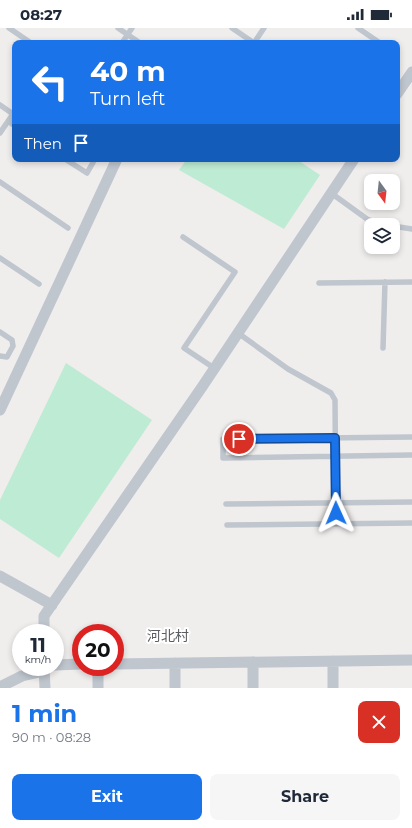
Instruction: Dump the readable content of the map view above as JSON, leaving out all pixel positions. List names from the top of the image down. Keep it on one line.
{"districts":["河北村"],"north":"bottom","page":{"status":"08:27","turn":["40 m","Turn left"],"then":"Then","speed":"11 km/h","limit":"20","heading":["1 min","90 m · 08:28"],"buttons":["Exit","Share"]}}
